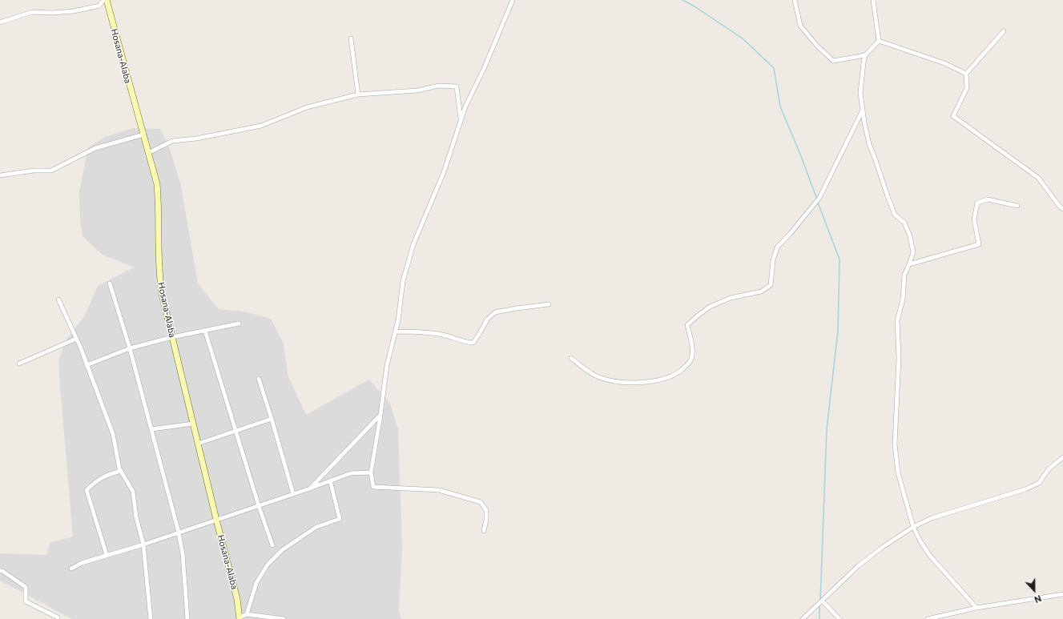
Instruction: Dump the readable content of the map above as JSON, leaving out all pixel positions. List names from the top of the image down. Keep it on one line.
{"streets":{"main road":["Hosana-Alaba"]},"north":"bottom"}
